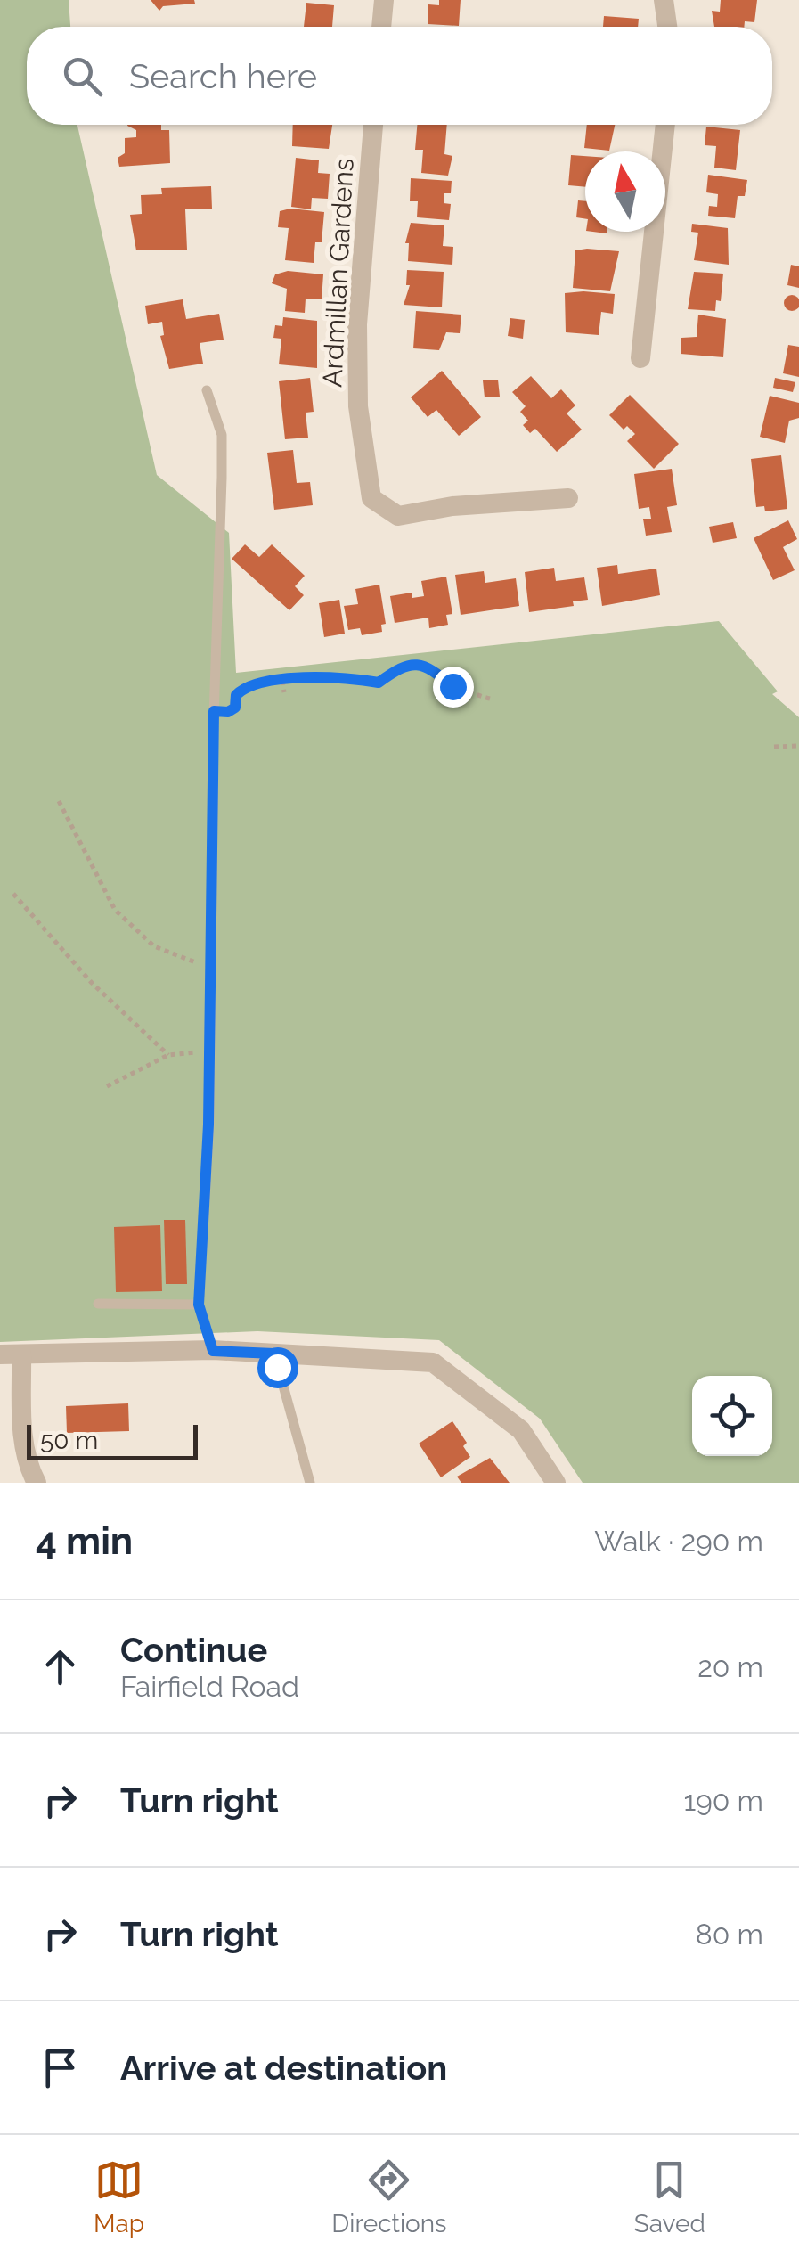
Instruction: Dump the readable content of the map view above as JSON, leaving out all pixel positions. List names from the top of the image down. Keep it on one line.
{"streets":{"street":["Ardmillan Gardens"]},"scale_bar":"50 m","north":"top","page":{"search":"Search here","scale":"50 m","heading":["4 min","Walk · 290 m"],"list":[["Continue","Fairfield Road","20 m"],["Turn right","190 m"],["Turn right","80 m"],"Arrive at destination"],"nav":["Map","Directions","Saved"]}}
